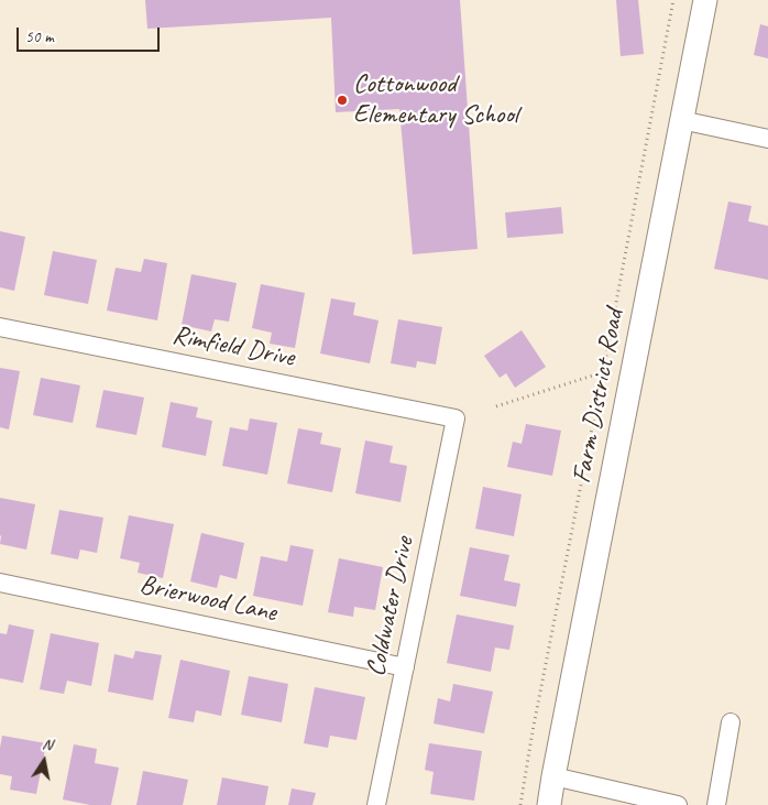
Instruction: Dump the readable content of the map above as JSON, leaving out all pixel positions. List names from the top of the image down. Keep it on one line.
{"streets":{"street":["Rimfield Drive","Farm District Road","Brierwood Lane","Coldwater Drive"]},"crossings":[["Rimfield Drive","Coldwater Drive"],["Brierwood Lane","Coldwater Drive"]],"places":["Cottonwood Elementary School"],"scale_bar":"50 m","north":"top"}
